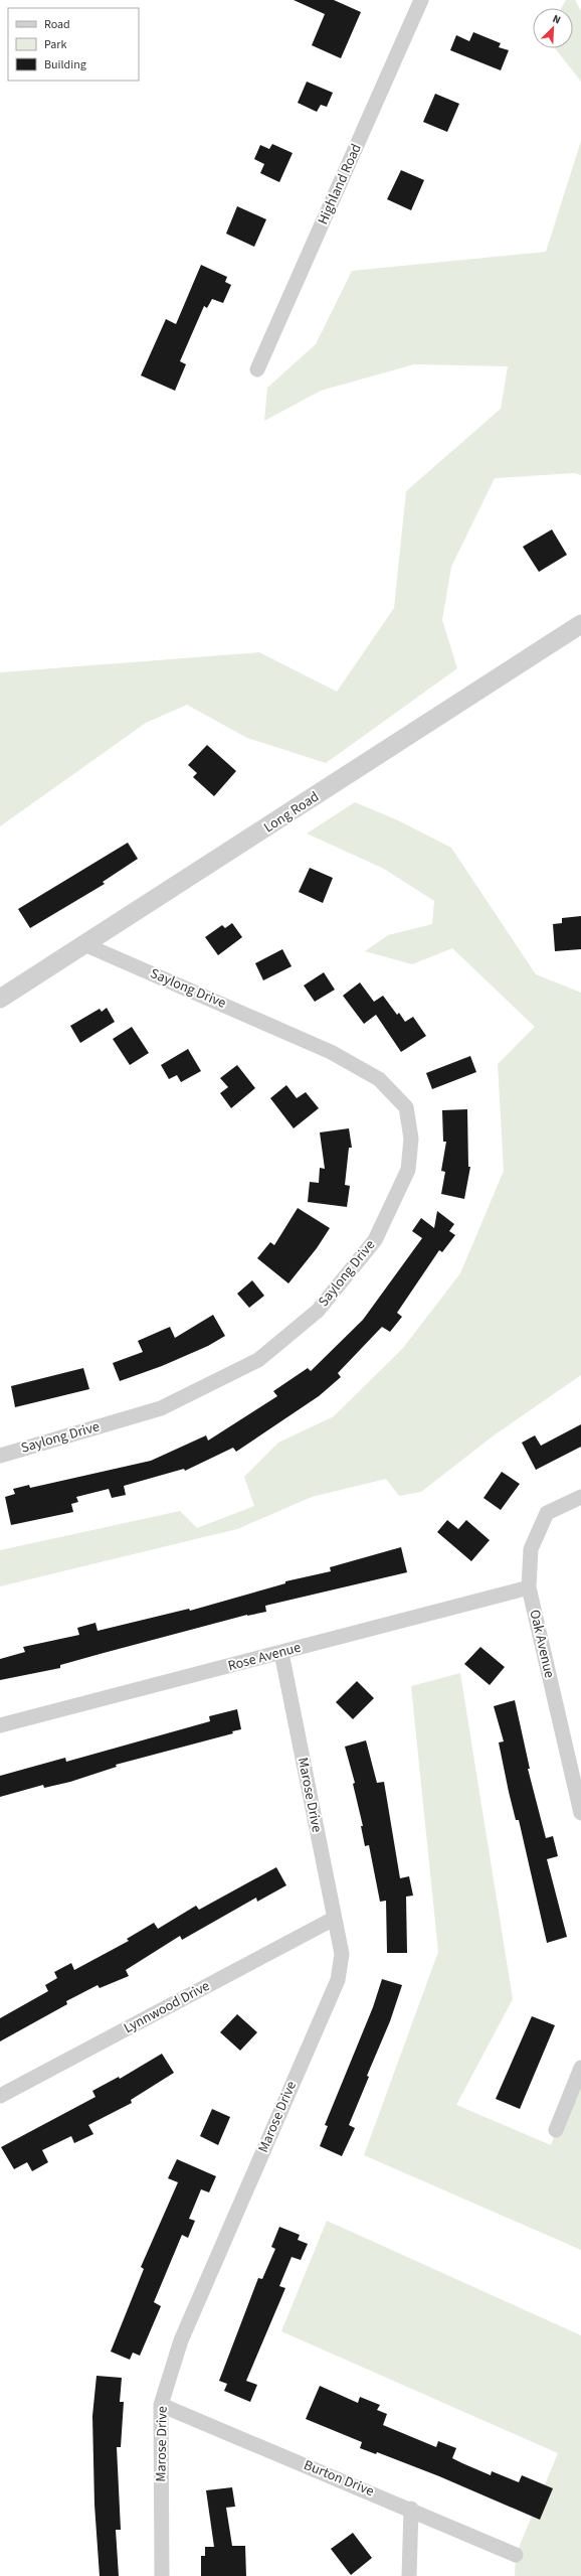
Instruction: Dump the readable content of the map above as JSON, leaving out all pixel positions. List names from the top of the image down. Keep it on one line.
{"streets":{"street":["Highland Road","Long Road","Saylong Drive","Oak Avenue","Rose Avenue","Marose Drive","Lynnwood Drive","Burton Drive"]},"crossings":[["Long Road","Saylong Drive"],["Oak Avenue","Rose Avenue"],["Rose Avenue","Marose Drive"],["Marose Drive","Lynnwood Drive"],["Marose Drive","Burton Drive"]],"legend":["Road","Park","Building"],"north":"top right"}
